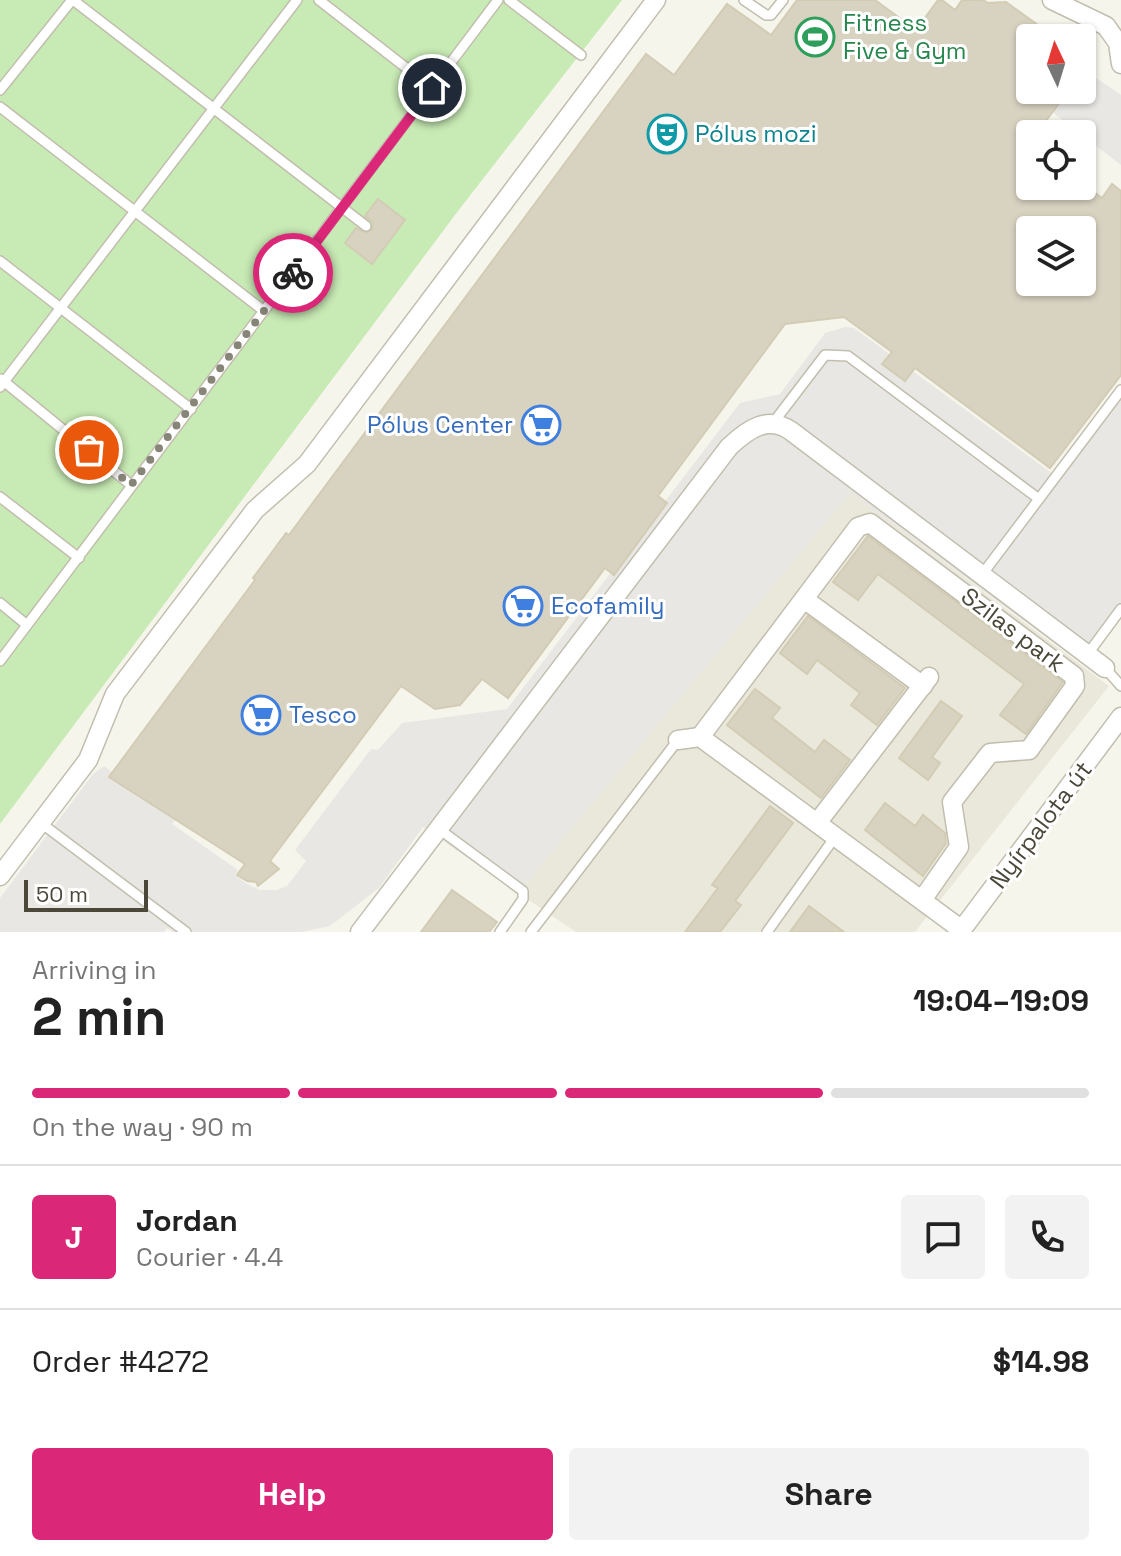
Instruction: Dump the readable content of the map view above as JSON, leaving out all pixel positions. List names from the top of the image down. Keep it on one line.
{"streets":{"street":["Szilas park","Nyírpalota út"]},"places":{"sports":["Fitness Five & Gym"],"theatre":["Pólus mozi"],"supermarket":["Pólus Center","Ecofamily","Tesco"]},"scale_bar":"50 m","north":"top","page":{"scale":"50 m","heading":["2 min","Arriving in","19:04–19:09"],"panel":["Jordan","Courier · 4.4","Order #4272","$14.98"],"bar":"On the way · 90 m","round":"J","buttons":["Help","Share"]}}
